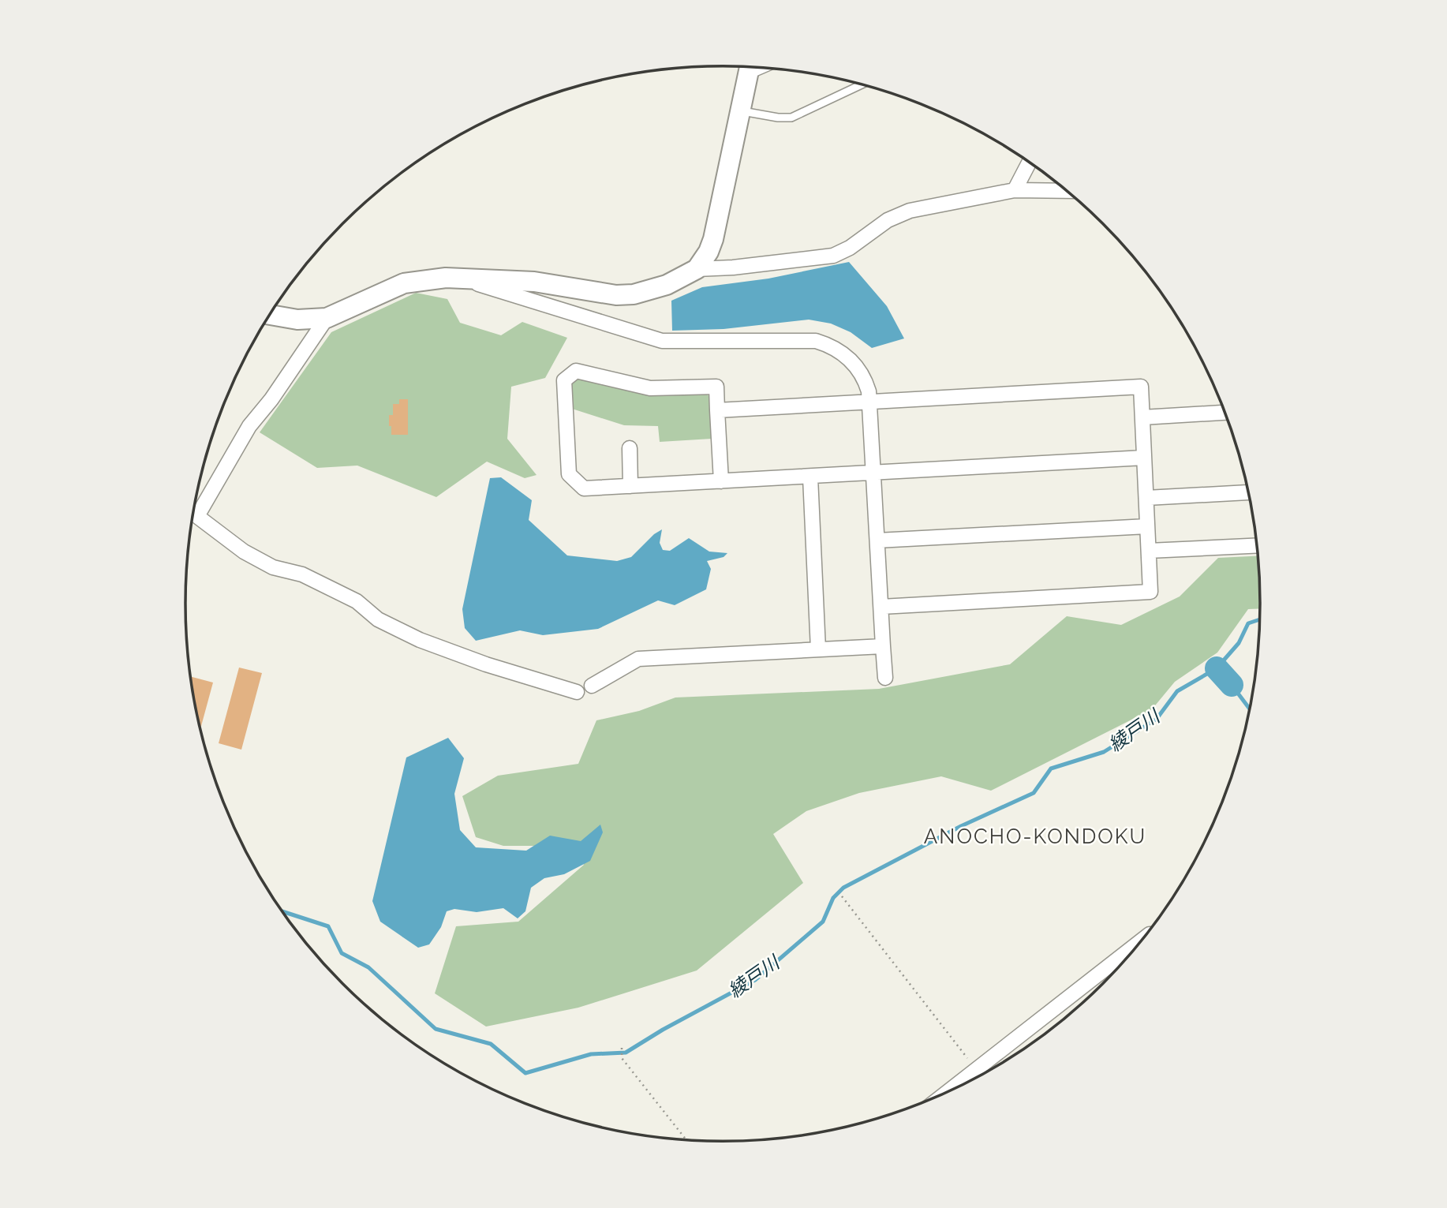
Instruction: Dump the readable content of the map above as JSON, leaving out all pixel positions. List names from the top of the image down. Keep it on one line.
{"districts":["ANOCHO-KONDOKU"],"water":["綾戸川"]}
